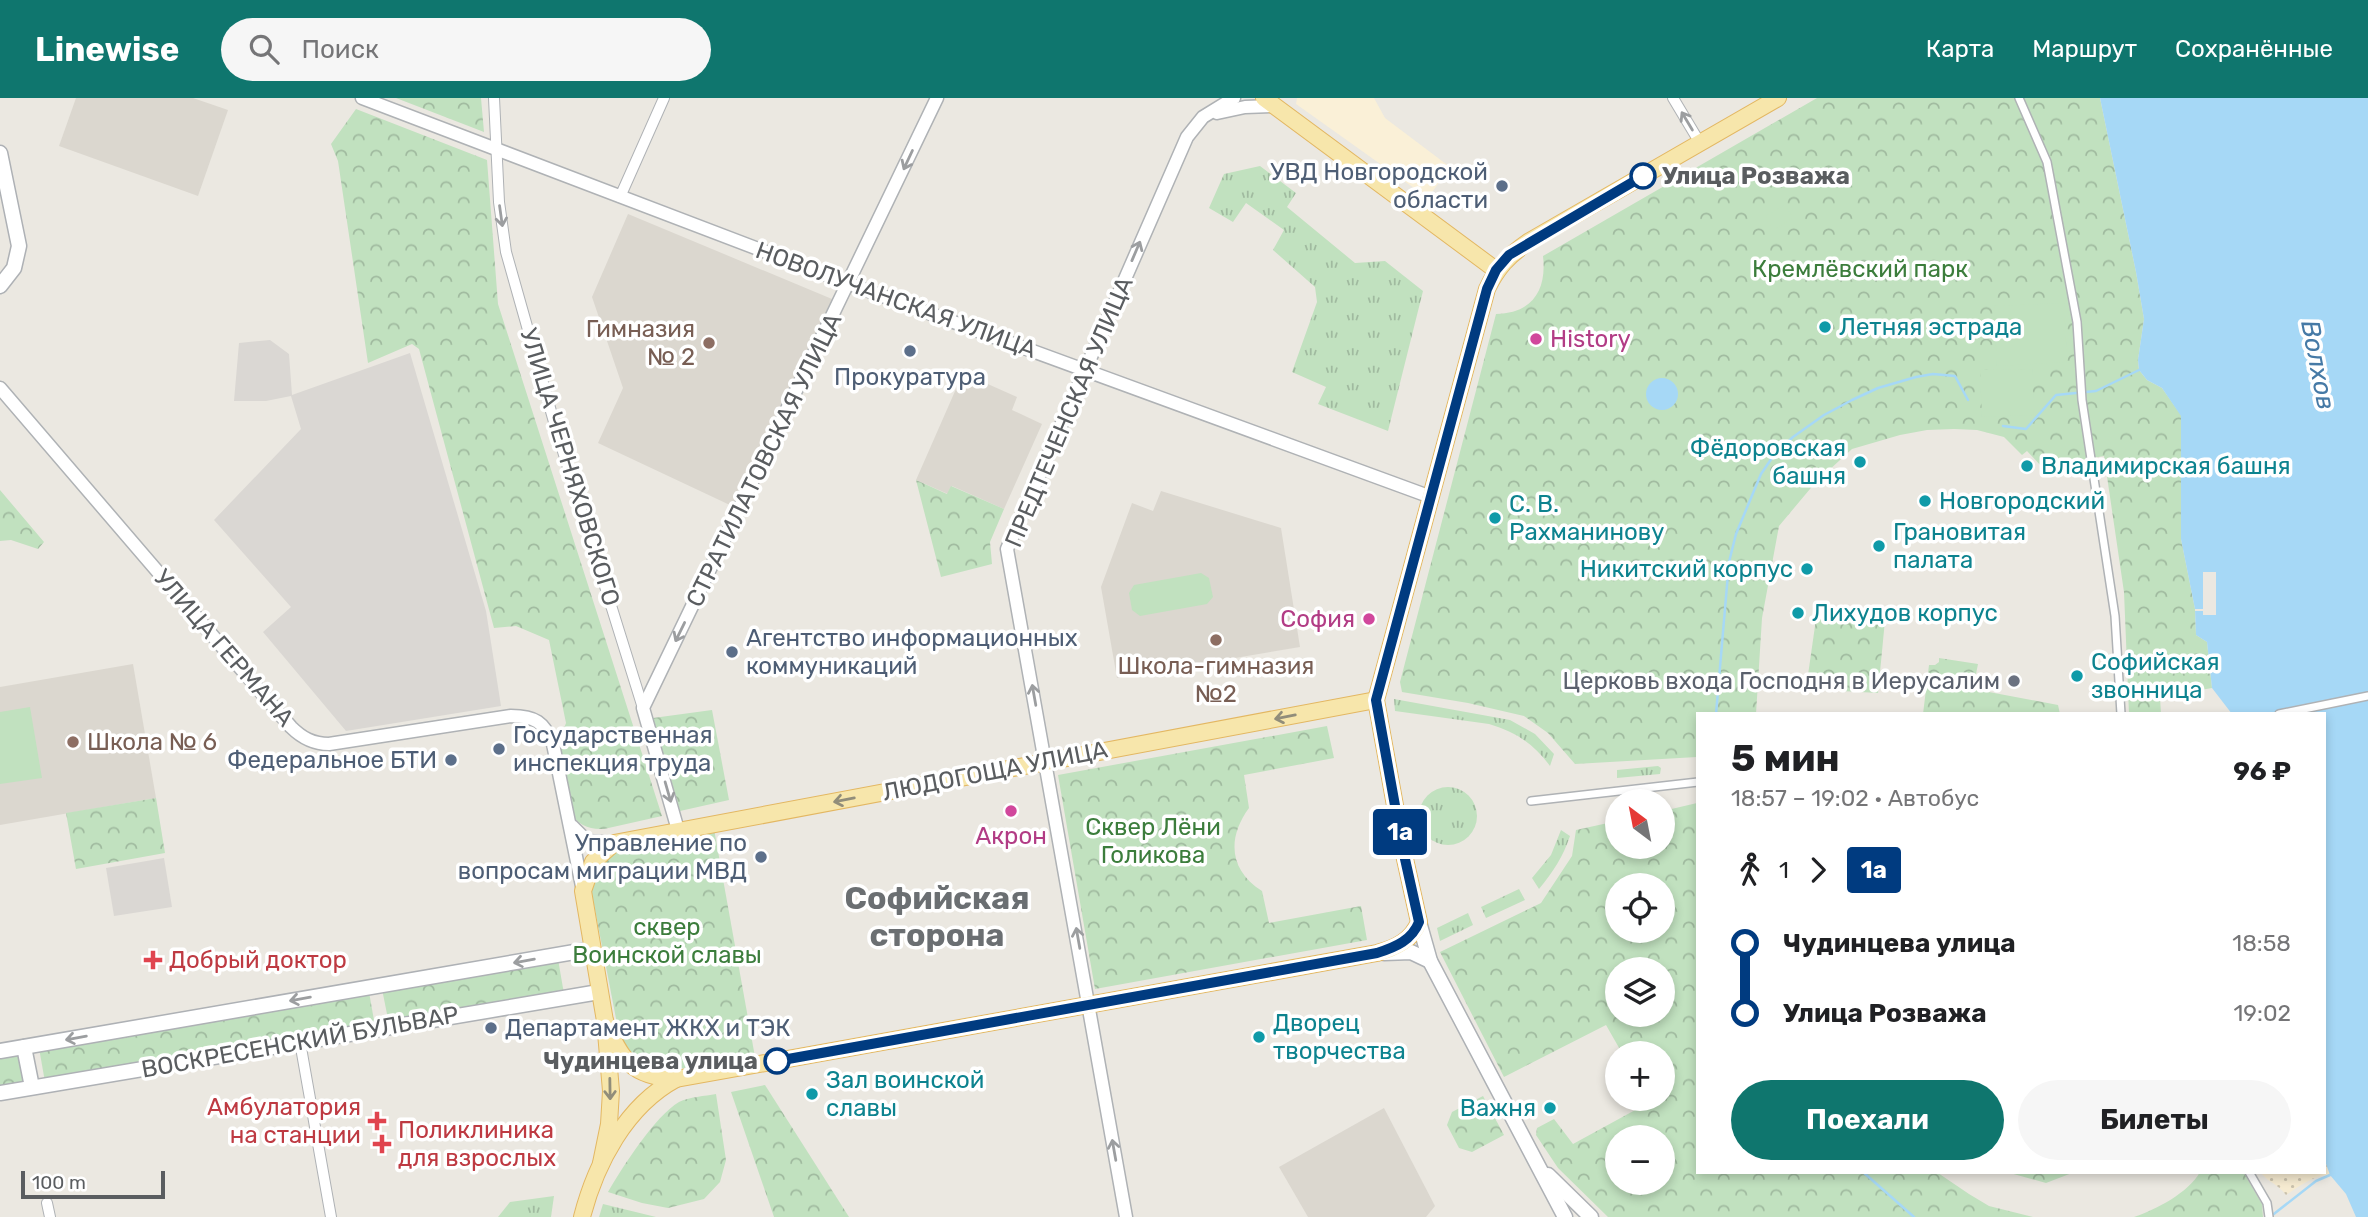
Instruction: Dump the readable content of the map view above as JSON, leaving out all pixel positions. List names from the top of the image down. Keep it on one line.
{"streets":{"main road":["ЛЮДОГОЩА УЛИЦА","ВОСКРЕСЕНСКИЙ БУЛЬВАР"],"street":["НОВОЛУЧАНСКАЯ УЛИЦА","ПРЕДТЕЧЕНСКАЯ УЛИЦА","СТРАТИЛАТОВСКАЯ УЛИЦА","УЛИЦА ЧЕРНЯХОВСКОГО","УЛИЦА ГЕРМАНА"]},"crossings":[["НОВОЛУЧАНСКАЯ УЛИЦА","ПРЕДТЕЧЕНСКАЯ УЛИЦА"],["НОВОЛУЧАНСКАЯ УЛИЦА","СТРАТИЛАТОВСКАЯ УЛИЦА"],["НОВОЛУЧАНСКАЯ УЛИЦА","УЛИЦА ЧЕРНЯХОВСКОГО"],["ПРЕДТЕЧЕНСКАЯ УЛИЦА","ЛЮДОГОЩА УЛИЦА"],["СТРАТИЛАТОВСКАЯ УЛИЦА","УЛИЦА ЧЕРНЯХОВСКОГО"],["УЛИЦА ЧЕРНЯХОВСКОГО","ЛЮДОГОЩА УЛИЦА"],["УЛИЦА ГЕРМАНА","ЛЮДОГОЩА УЛИЦА"]],"one_way":["ПРЕДТЕЧЕНСКАЯ УЛИЦА","СТРАТИЛАТОВСКАЯ УЛИЦА","УЛИЦА ЧЕРНЯХОВСКОГО","ЛЮДОГОЩА УЛИЦА"],"districts":["Софийская сторона"],"water":["Волхов"],"parks":["Кремлёвский парк","Сквер Лёни Голикова","сквер Воинской славы"],"places":{"other":["Улица Розважа","УВД Новгородской области","Летняя эстрада","History","Гимназия № 2","Прокуратура","Фёдоровская башня","Владимирская башня","Новгородский","С. В. Рахманинову","Грановитая палата","Никитский корпус","Лихудов корпус","София","Школа-гимназия №2","Агентство информационных коммуникаций","Софийская звонница","Церковь входа Господня в Иерусалим","Школа № 6","Государственная инспекция труда","Федеральное БТИ","Акрон","Управление по вопросам миграции МВД","Департамент ЖКХ и ТЭК","Дворец творчества","Чудинцева улица","Зал воинской славы","Важня"],"health":["Добрый доктор","Амбулатория на станции","Поликлиника для взрослых"]},"lines":["bus line 1a"],"scale_bar":"100 m","north":"top left","page":{"header":"Linewise","search":"Поиск","nav":["Карта","Маршрут","Сохранённые"],"on_map":"1a","heading":["5 мин","18:57 – 19:02 · Автобус","96 ₽"],"map_buttons":["+","−"],"legs":["1","1a"],"list":[{"name":"Чудинцева улица","value":"18:58"},{"name":"Улица Розважа","value":"19:02"}],"buttons":["Поехали","Билеты"],"scale":"100 m"}}
